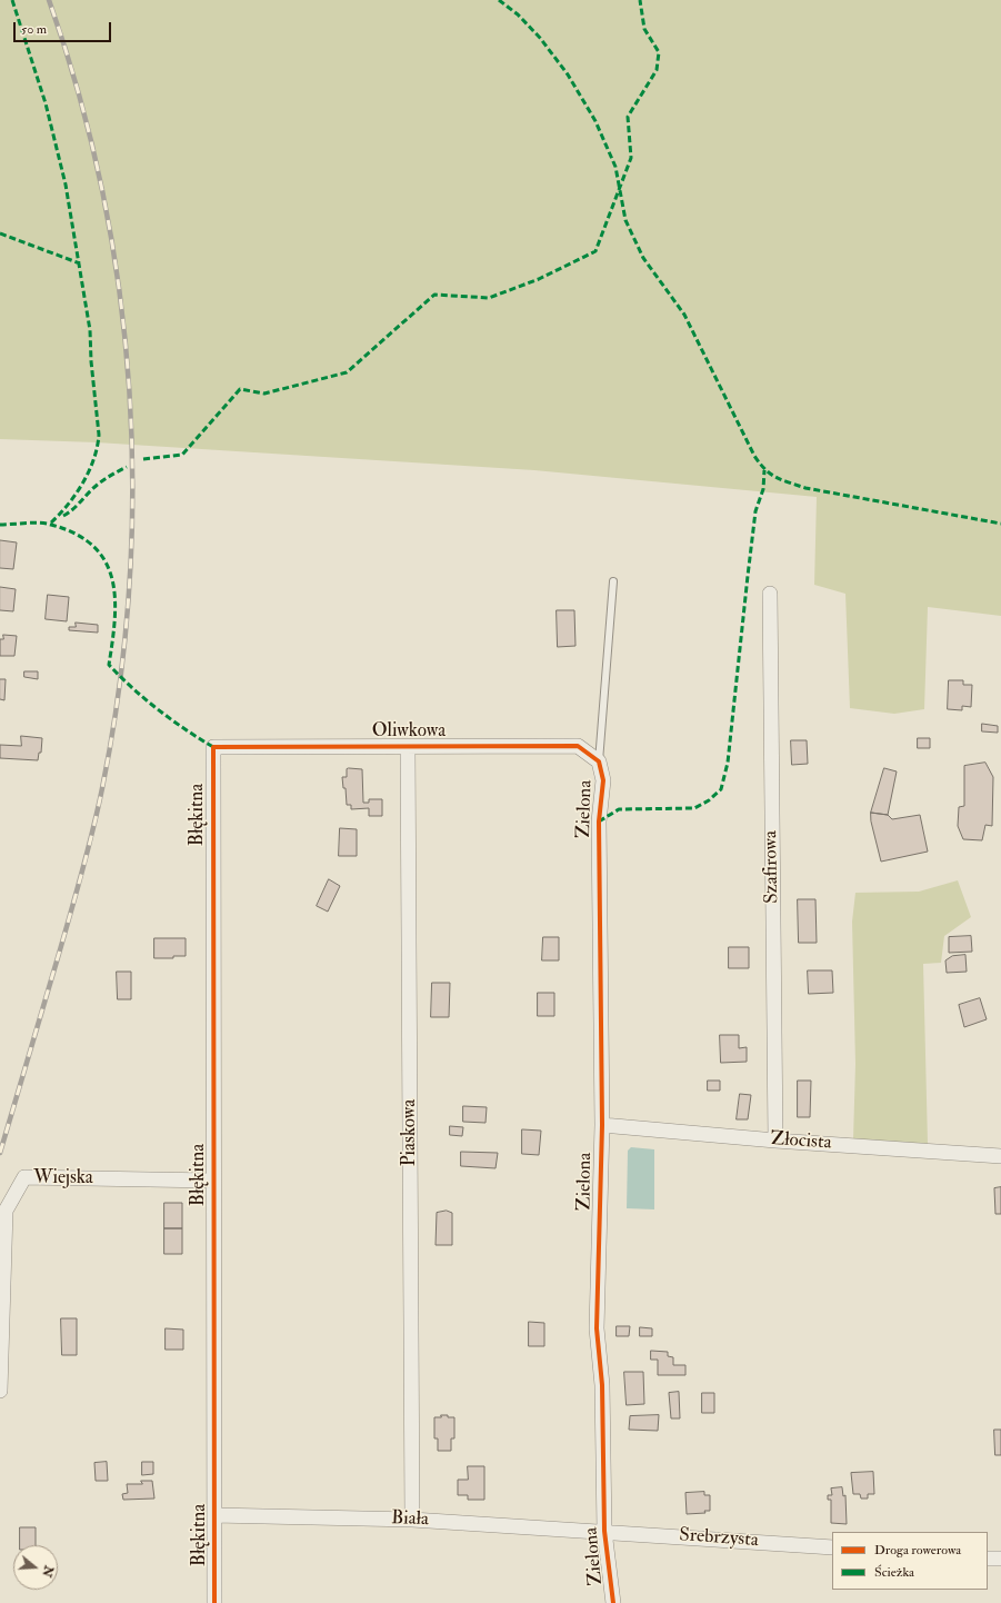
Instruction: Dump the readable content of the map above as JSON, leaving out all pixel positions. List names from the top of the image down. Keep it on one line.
{"streets":{"street":["Oliwkowa","Zielona","Błękitna","Szafirowa","Piaskowa","Złocista","Wiejska","Biała","Srebrzysta"]},"crossings":[["Oliwkowa","Zielona"],["Oliwkowa","Błękitna"],["Oliwkowa","Piaskowa"],["Zielona","Złocista"],["Zielona","Biała"],["Zielona","Srebrzysta"],["Błękitna","Wiejska"],["Błękitna","Biała"],["Szafirowa","Złocista"],["Piaskowa","Biała"],["Biała","Srebrzysta"]],"legend":["Droga rowerowa","Ścieżka"],"scale_bar":"50 m","north":"right"}
